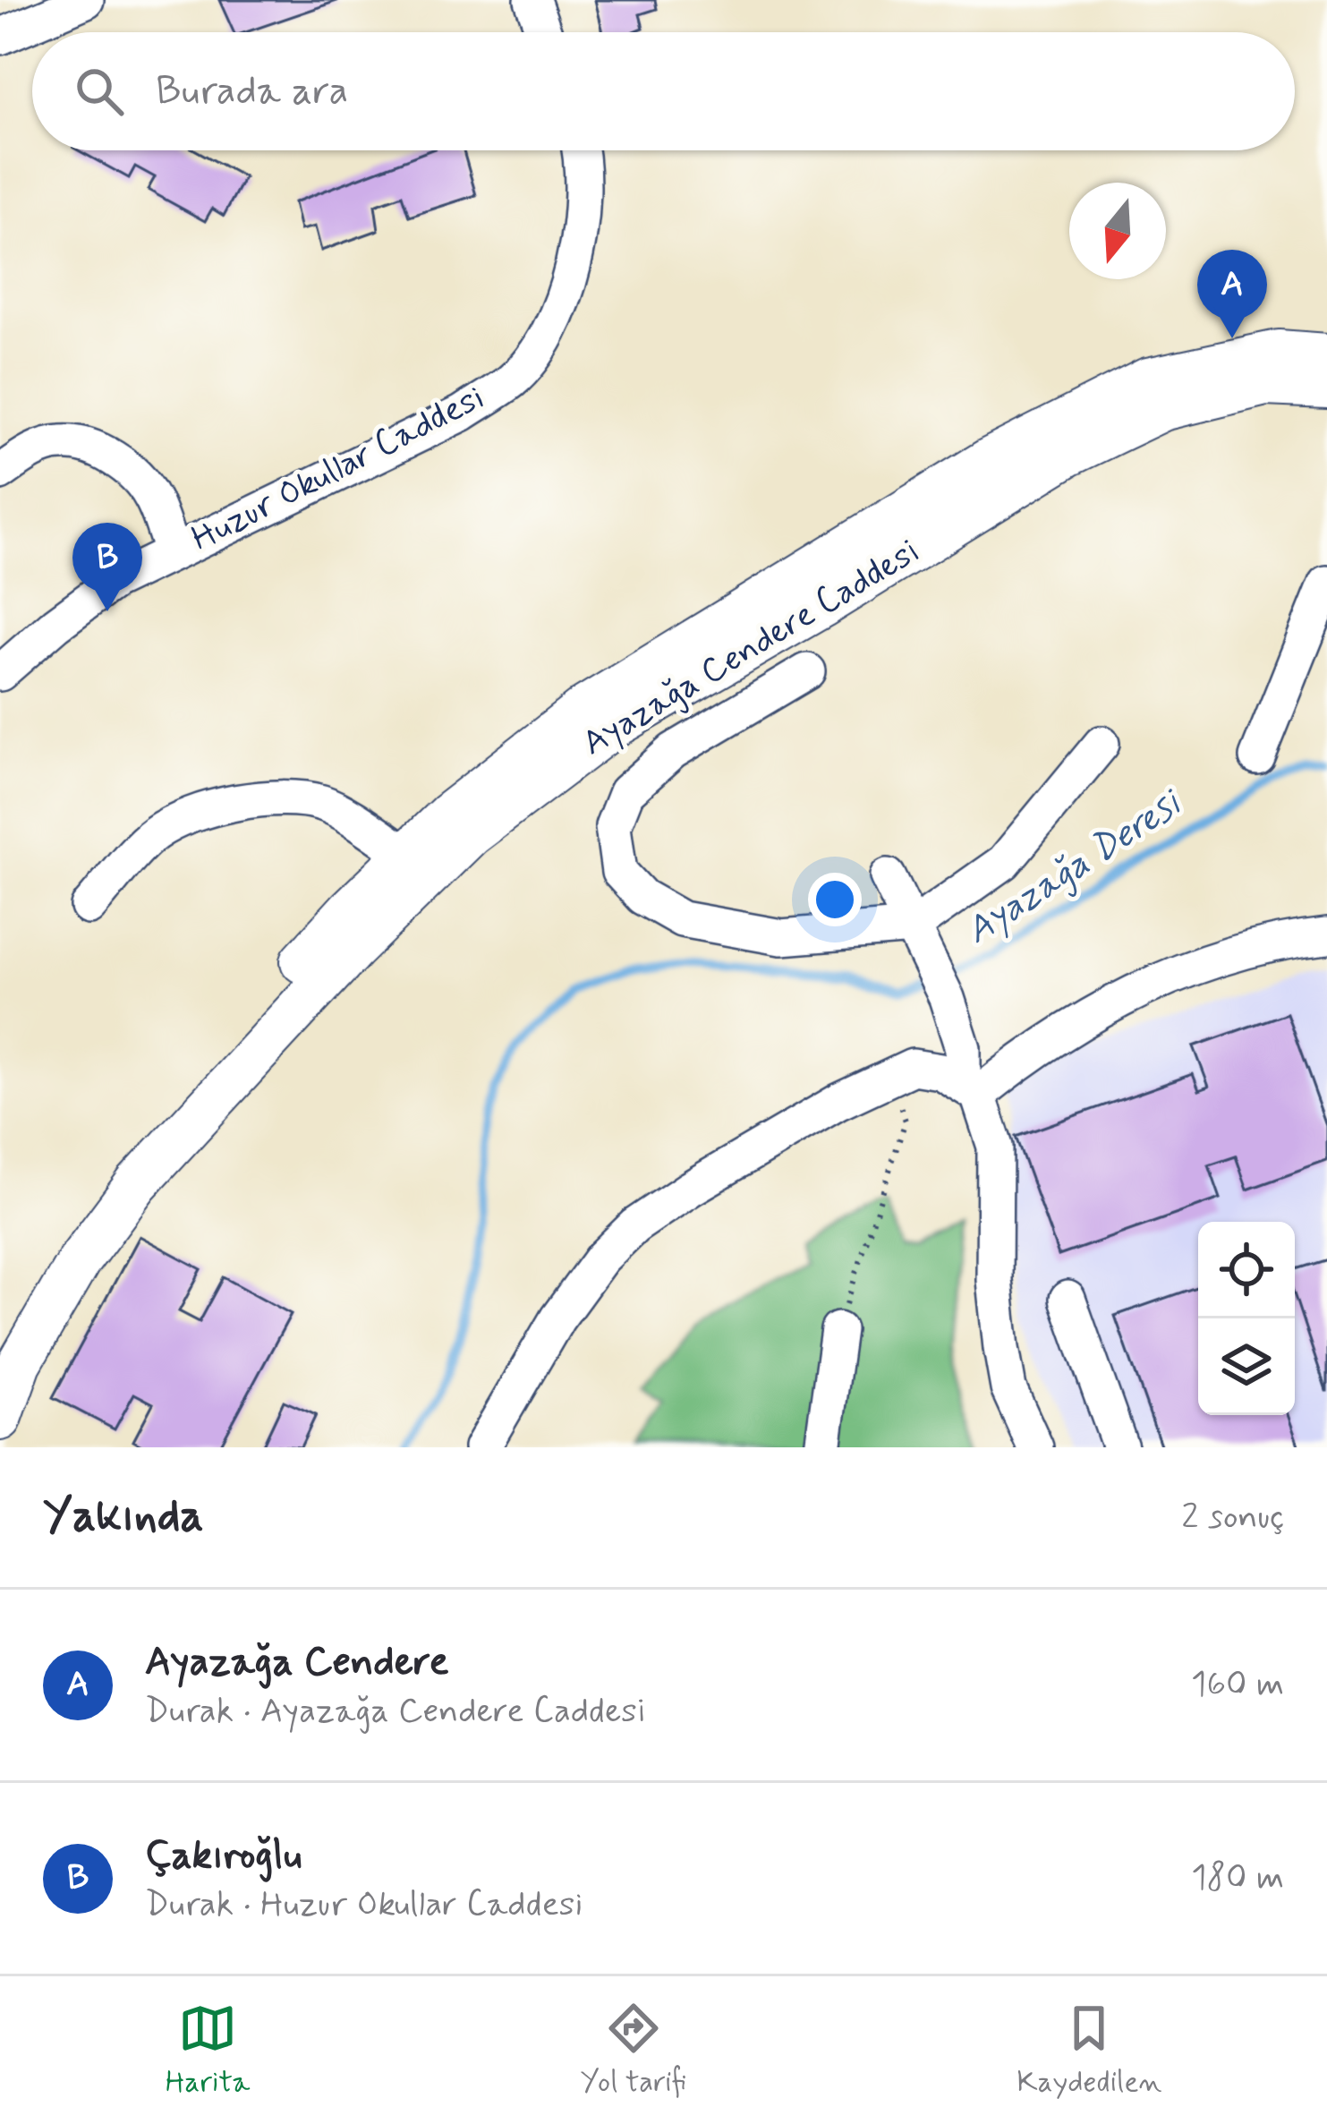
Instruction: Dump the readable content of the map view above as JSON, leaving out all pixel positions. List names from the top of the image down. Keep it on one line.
{"streets":{"main road":["Ayazağa Cendere Caddesi"],"street":["Huzur Okullar Caddesi"]},"water":["Ayazağa Deresi"],"north":"bottom","page":{"search":"Burada ara","pins":["A","B"],"heading":["Yakında","2 sonuç"],"list":[{"mark":"A","name":"Ayazağa Cendere","note":"Durak · Ayazağa Cendere Caddesi","value":"160 m"},{"mark":"B","name":"Çakıroğlu","note":"Durak · Huzur Okullar Caddesi","value":"180 m"}],"nav":["Harita","Yol tarifi","Kaydedilen"]}}
